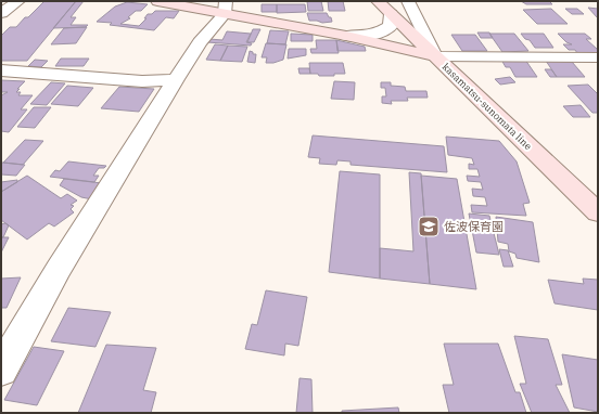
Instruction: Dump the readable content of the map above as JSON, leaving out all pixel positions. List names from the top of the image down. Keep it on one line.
{"streets":{"street":["kasamatsu-sunomata line"]},"places":{"school or university":["佐波保育園"]}}
